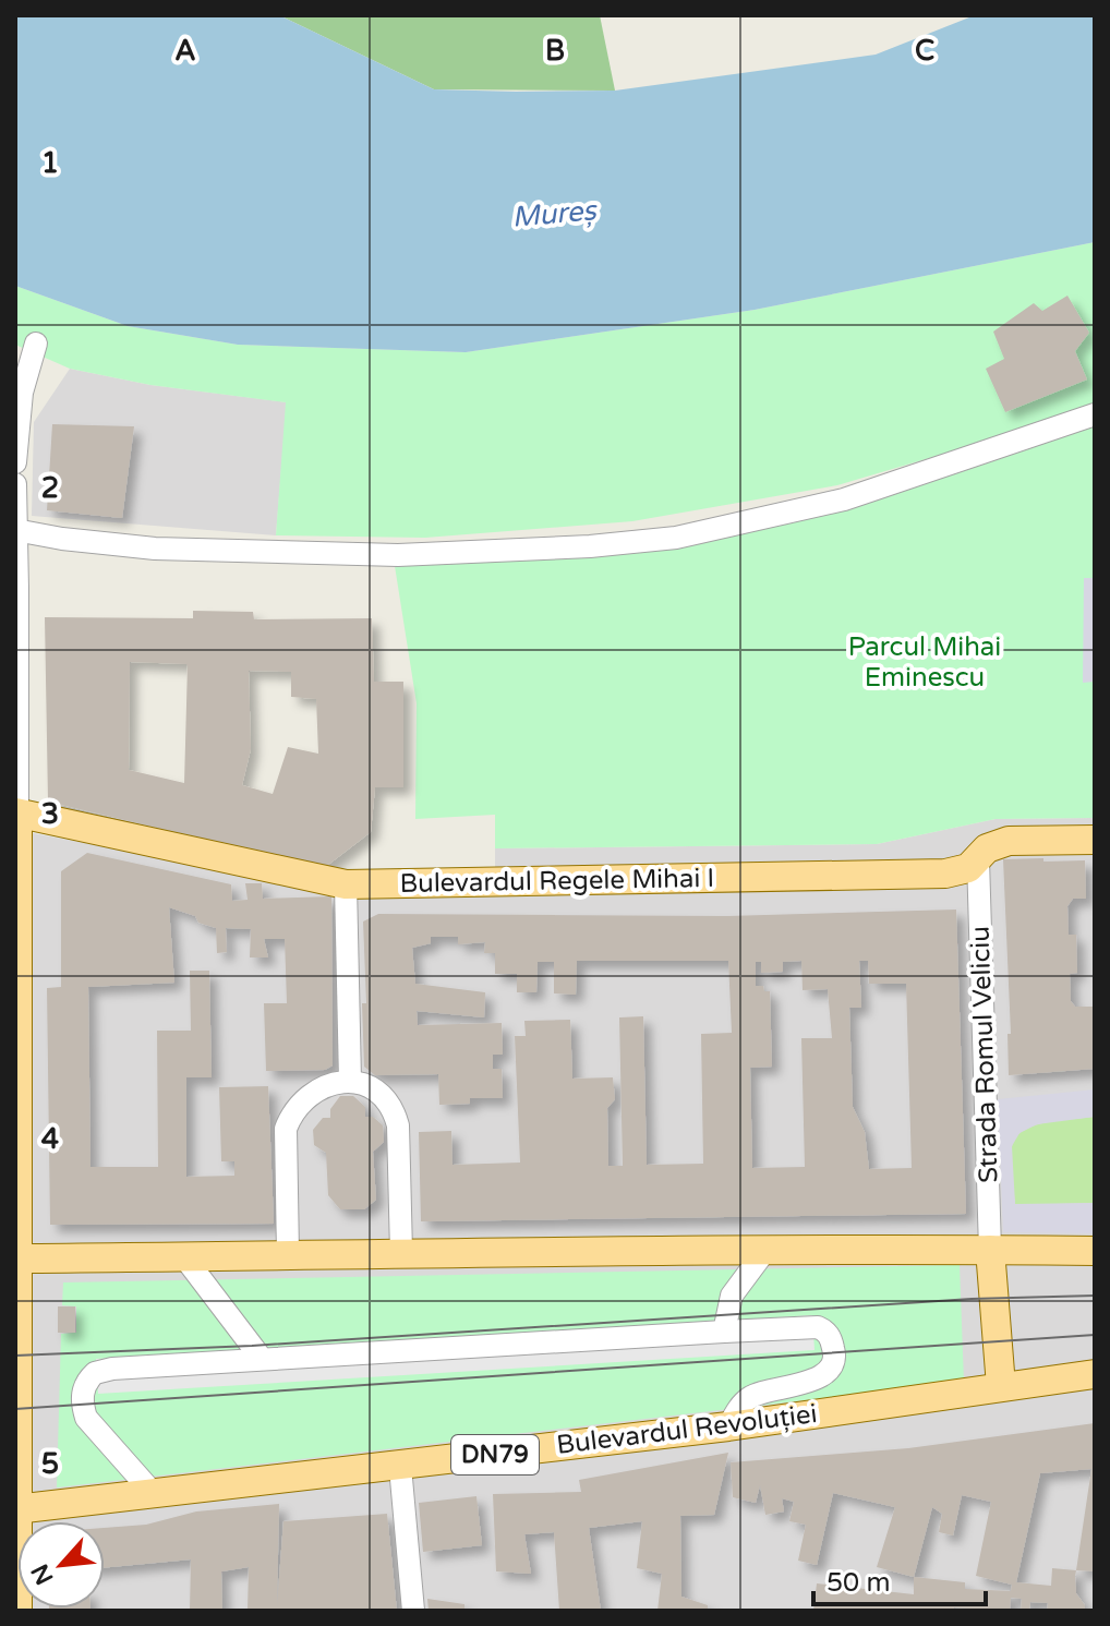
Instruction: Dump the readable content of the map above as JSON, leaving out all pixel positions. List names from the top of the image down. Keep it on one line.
{"streets":{"main road":["Bulevardul Regele Mihai I","Bulevardul Revoluției","DN79"],"street":["Strada Romul Veliciu"]},"crossings":[["Bulevardul Regele Mihai I","Strada Romul Veliciu"]],"water":["Mureș"],"parks":["Parcul Mihai Eminescu"],"scale_bar":"50 m","north":"bottom left","grid":{"columns":["A","B","C"],"rows":["1","2","3","4","5"]}}
